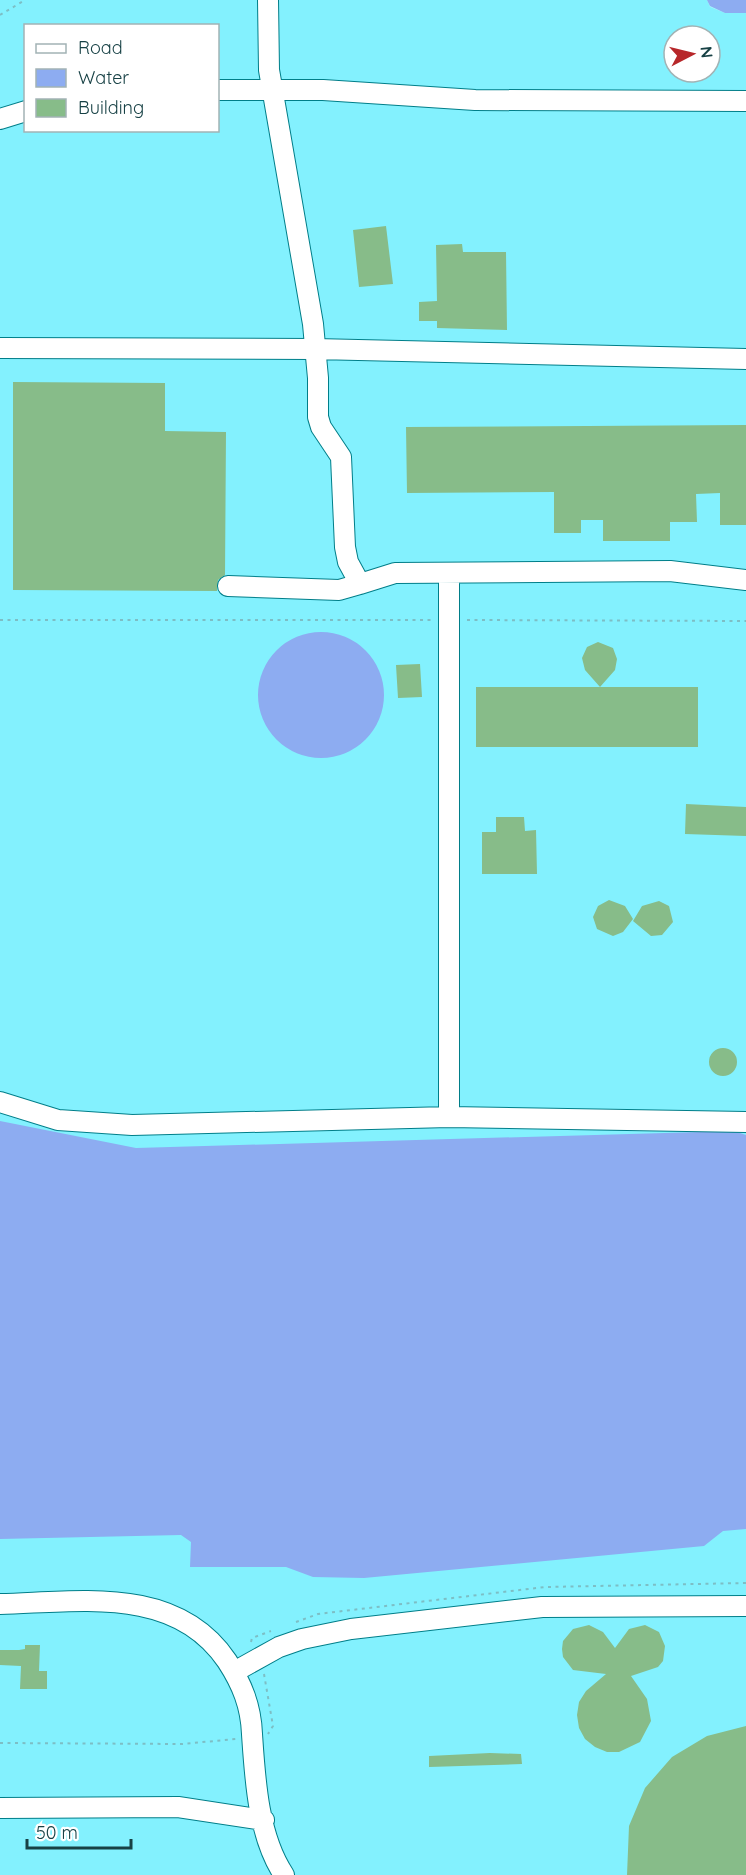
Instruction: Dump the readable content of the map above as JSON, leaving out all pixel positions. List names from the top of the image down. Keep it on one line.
{"legend":["Road","Water","Building"],"scale_bar":"50 m","north":"right"}
